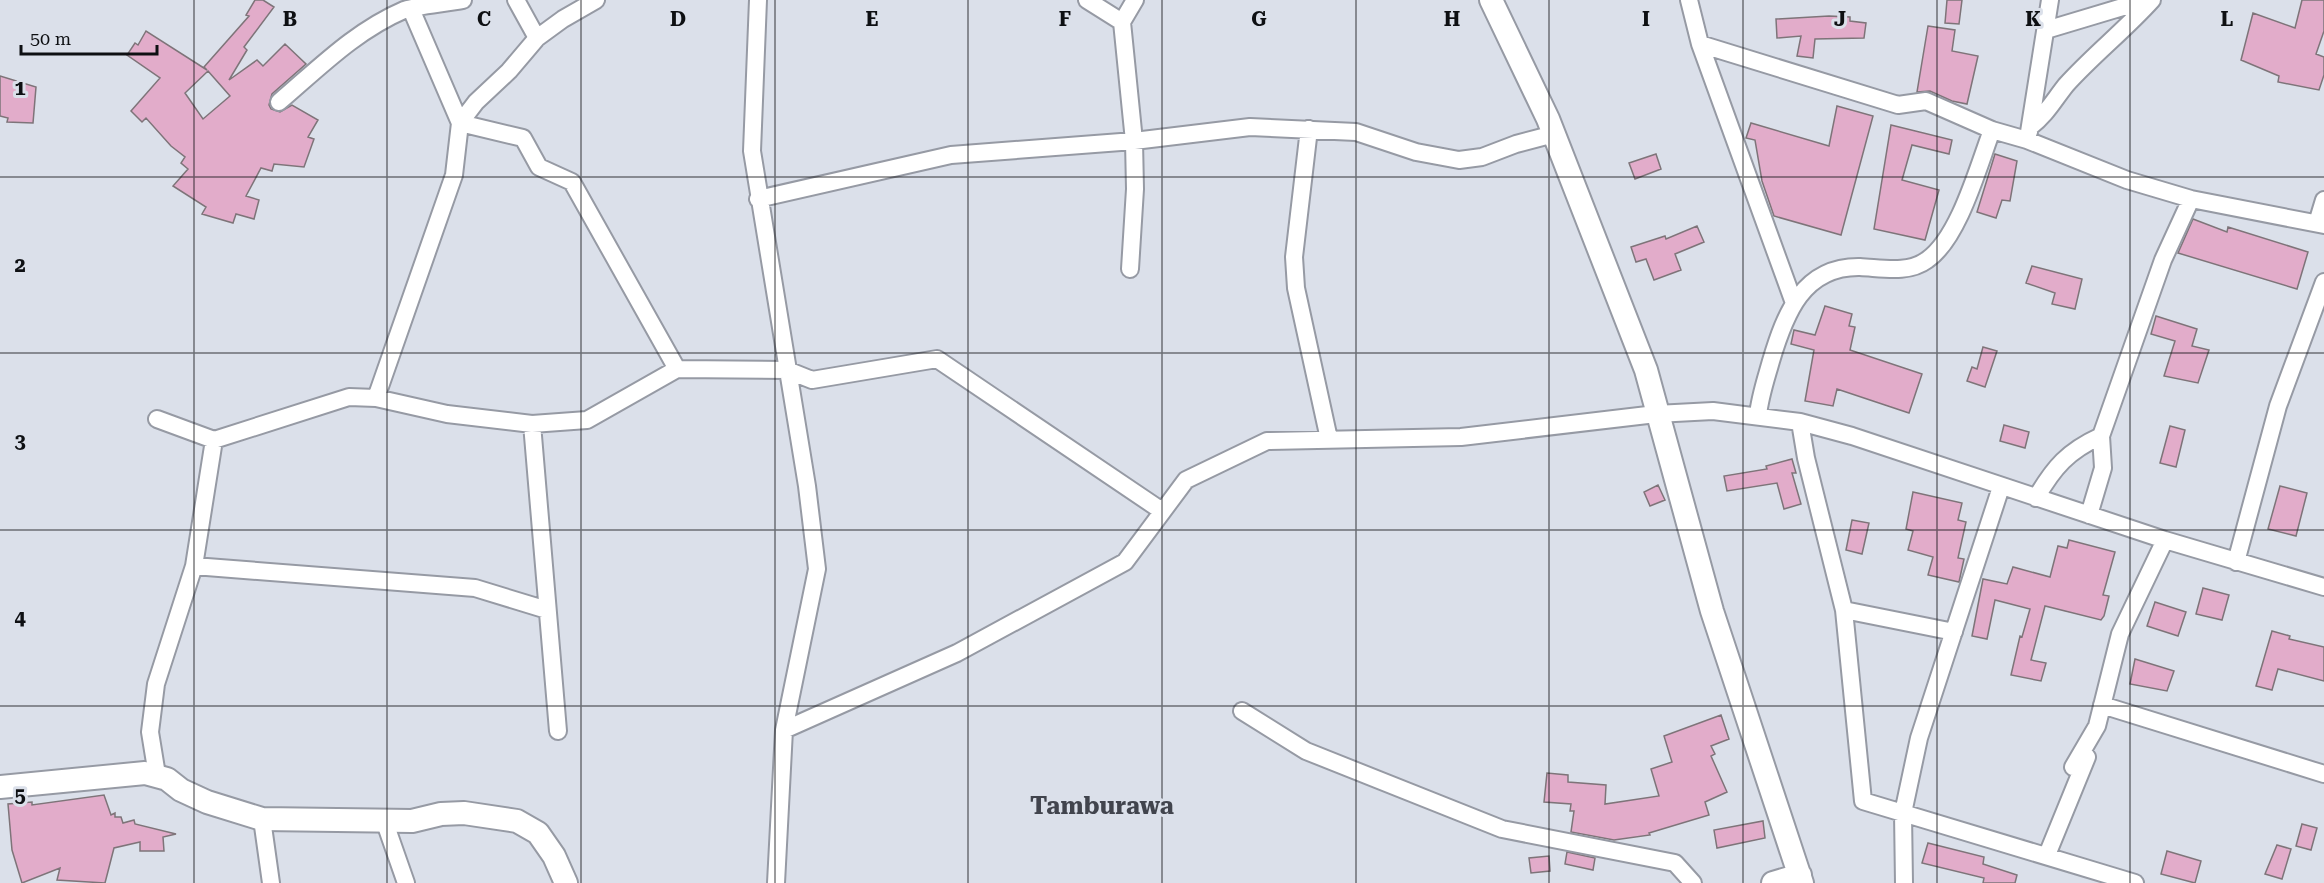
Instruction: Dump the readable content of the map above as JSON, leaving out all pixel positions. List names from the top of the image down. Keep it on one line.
{"districts":["Tamburawa"],"scale_bar":"50 m","grid":{"columns":["B","C","D","E","F","G","H","I","J","K","L"],"rows":["1","2","3","4","5"]}}
